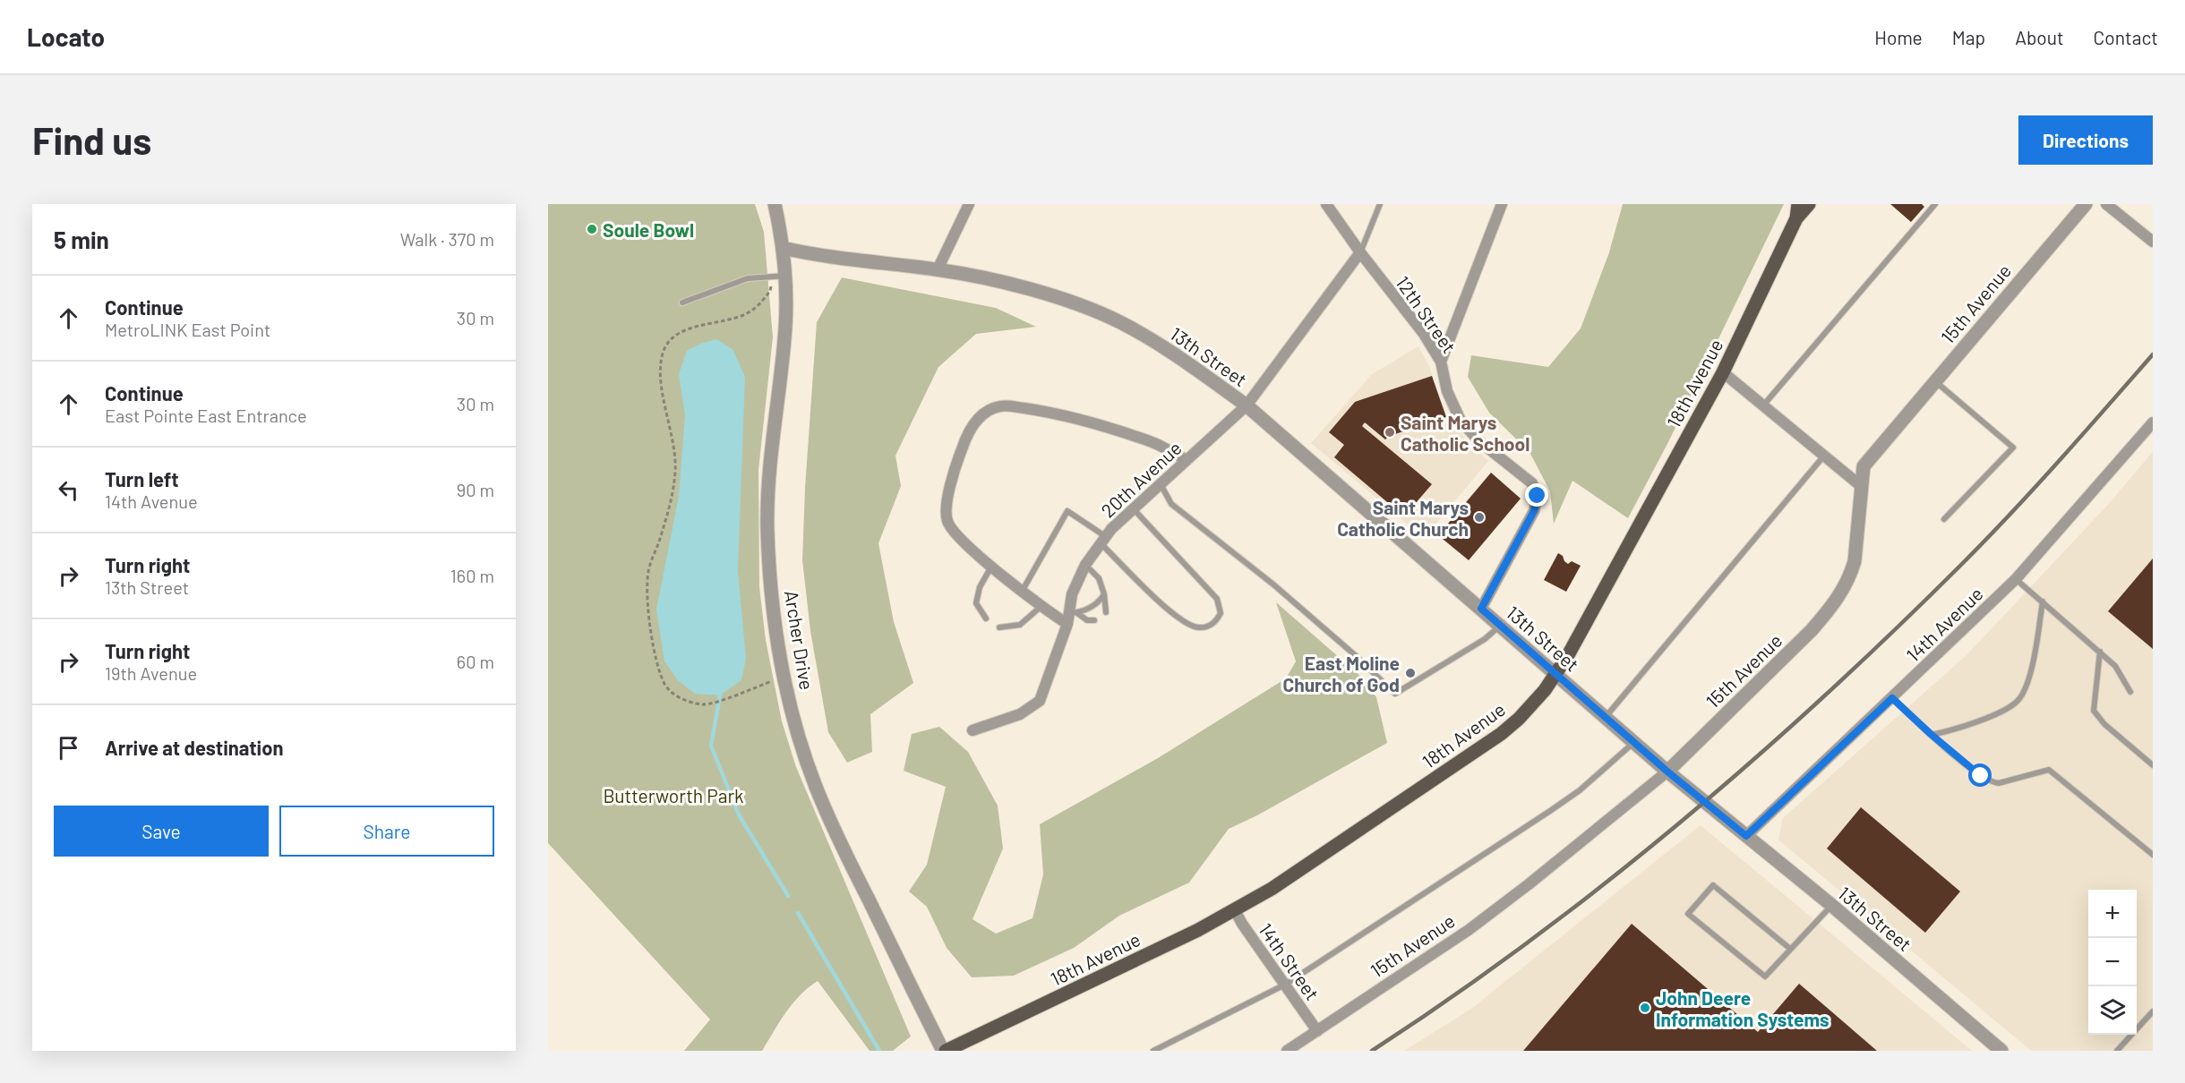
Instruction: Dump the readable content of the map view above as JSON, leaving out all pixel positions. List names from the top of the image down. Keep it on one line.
{"streets":{"main road":["18th Avenue"],"street":["15th Avenue","12th Street","13th Street","20th Avenue","14th Avenue","Archer Drive","14th Street"]},"crossings":[["15th Avenue","13th Street"],["15th Avenue","14th Street"],["12th Street","13th Street"],["12th Street","20th Avenue"],["13th Street","18th Avenue"],["13th Street","20th Avenue"],["13th Street","14th Avenue"],["13th Street","Archer Drive"],["18th Avenue","Archer Drive"],["18th Avenue","14th Street"]],"parks":["Butterworth Park"],"places":["Soule Bowl","Saint Marys Catholic School","Saint Marys Catholic Church","East Moline Church of God","John Deere Information Systems"],"page":{"header":"Locato","nav":["Home","Map","About","Contact"],"buttons":["Directions",["Save","Share"]],"title":"Find us","heading":["5 min","Walk · 370 m"],"list":[["Continue","MetroLINK East Point","30 m"],["Continue","East Pointe East Entrance","30 m"],["Turn left","14th Avenue","90 m"],["Turn right","13th Street","160 m"],["Turn right","19th Avenue","60 m"],"Arrive at destination"],"map_buttons":["+","−"]}}
